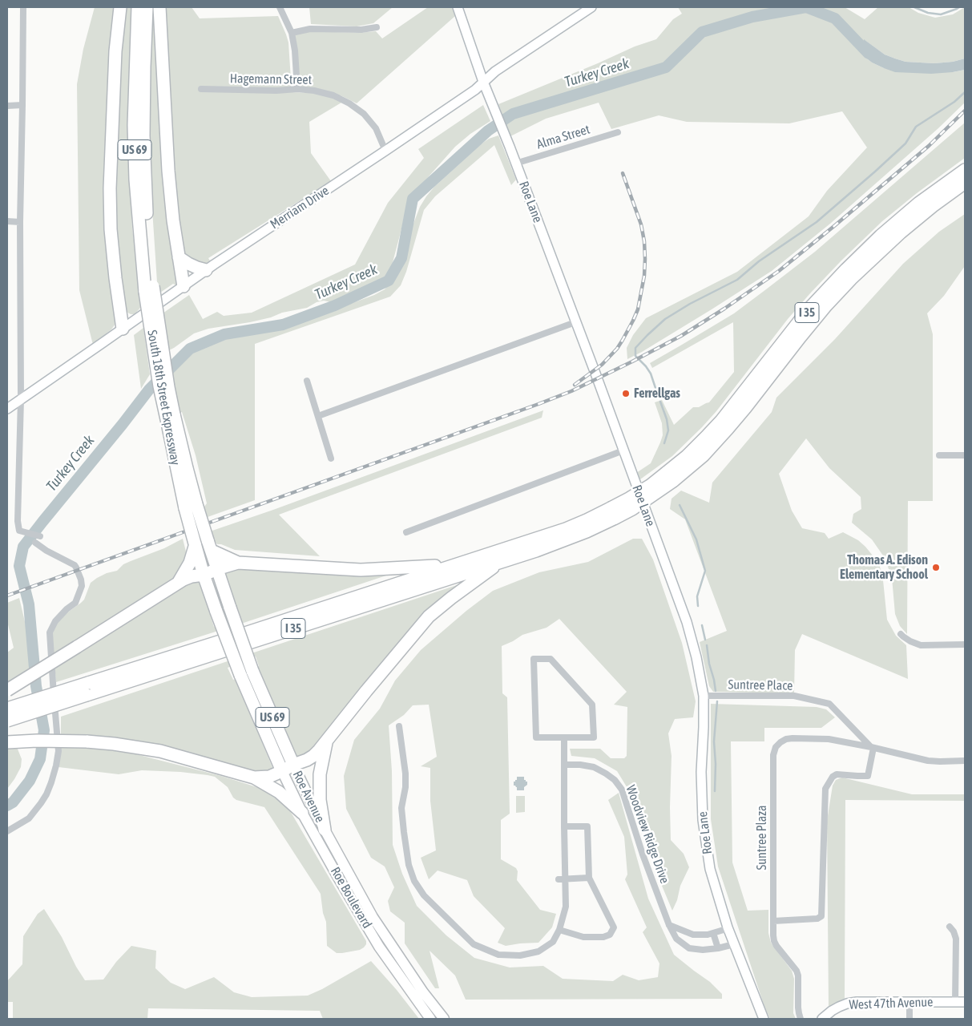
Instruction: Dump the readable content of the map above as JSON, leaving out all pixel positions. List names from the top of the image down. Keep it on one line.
{"streets":{"highway":["US 69","I 35","South 18th Street Expressway"],"main road":["Roe Avenue","Roe Boulevard"],"street":["Hagemann Street","Alma Street","Roe Lane","Merriam Drive","Suntree Place","Woodview Ridge Drive","Suntree Plaza","West 47th Avenue"]},"crossings":[["Hagemann Street","Merriam Drive"],["Alma Street","Roe Lane"],["Roe Lane","Merriam Drive"],["Roe Lane","Suntree Place"],["Roe Lane","Woodview Ridge Drive"],["South 18th Street Expressway","Roe Avenue"],["South 18th Street Expressway","Roe Boulevard"],["Suntree Place","Suntree Plaza"],["Roe Avenue","Roe Boulevard"]],"water":["Turkey Creek"],"places":["Ferrellgas","Thomas A. Edison Elementary School"]}
